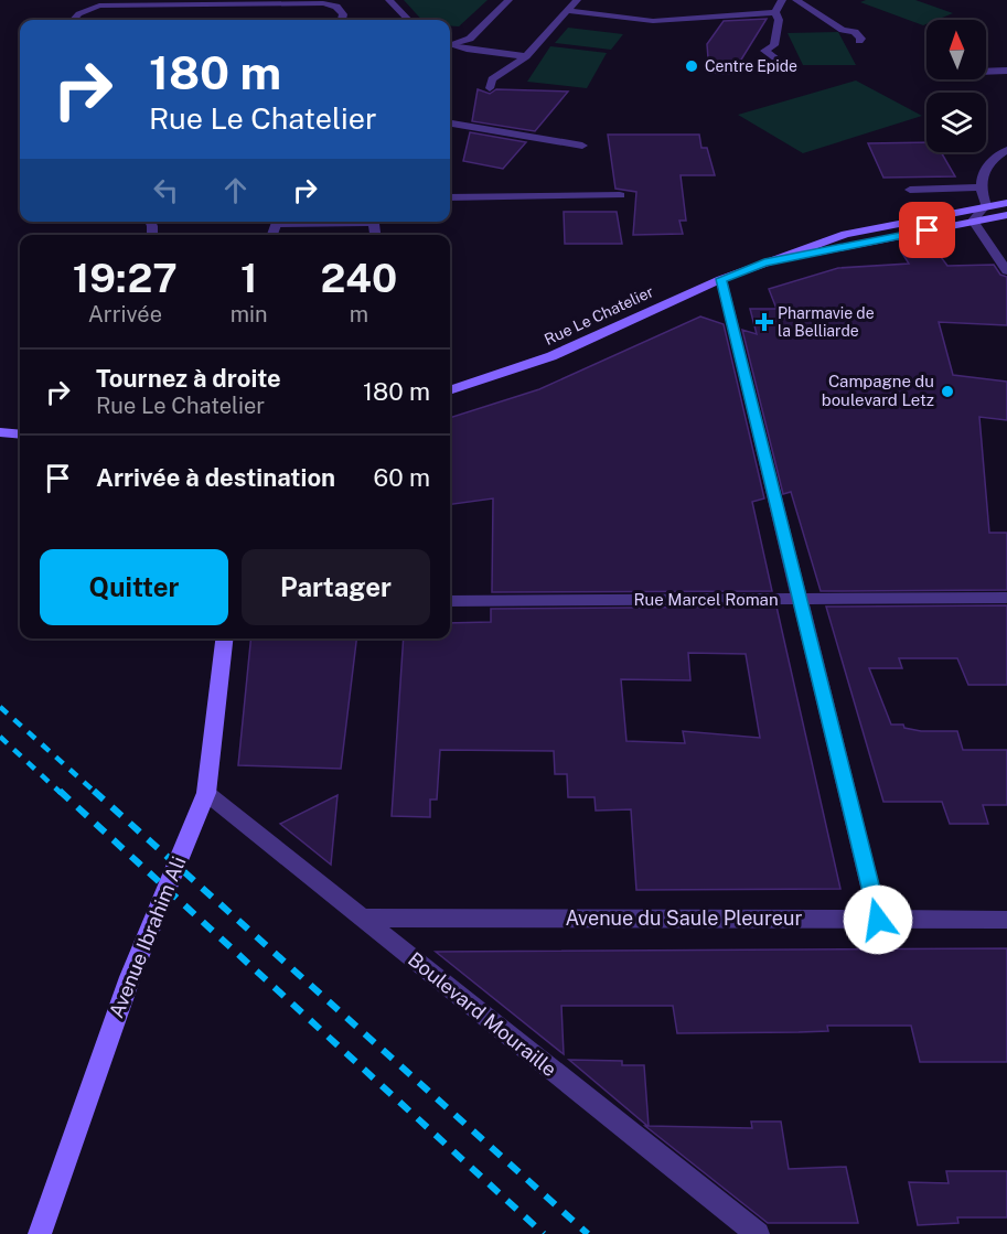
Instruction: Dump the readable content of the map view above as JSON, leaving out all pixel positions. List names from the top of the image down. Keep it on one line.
{"streets":{"main road":["Rue Le Chatelier","Avenue Ibrahim Ali"],"street":["Rue Marcel Roman","Avenue du Saule Pleureur","Boulevard Mouraille"]},"crossings":[["Avenue du Saule Pleureur","Boulevard Mouraille"],["Avenue Ibrahim Ali","Boulevard Mouraille"]],"places":{"other":["Centre Epide","Campagne du boulevard Letz"],"health":["Pharmavie de la Belliarde"]},"north":"top","page":{"turn":["180 m","Rue Le Chatelier"],"eta":["19:27","Arrivée","1","min","240","m"],"list":[{"name":"Tournez à droite","note":"Rue Le Chatelier","value":"180 m"},{"name":"Arrivée à destination","value":"60 m"}],"buttons":["Quitter","Partager"]}}
